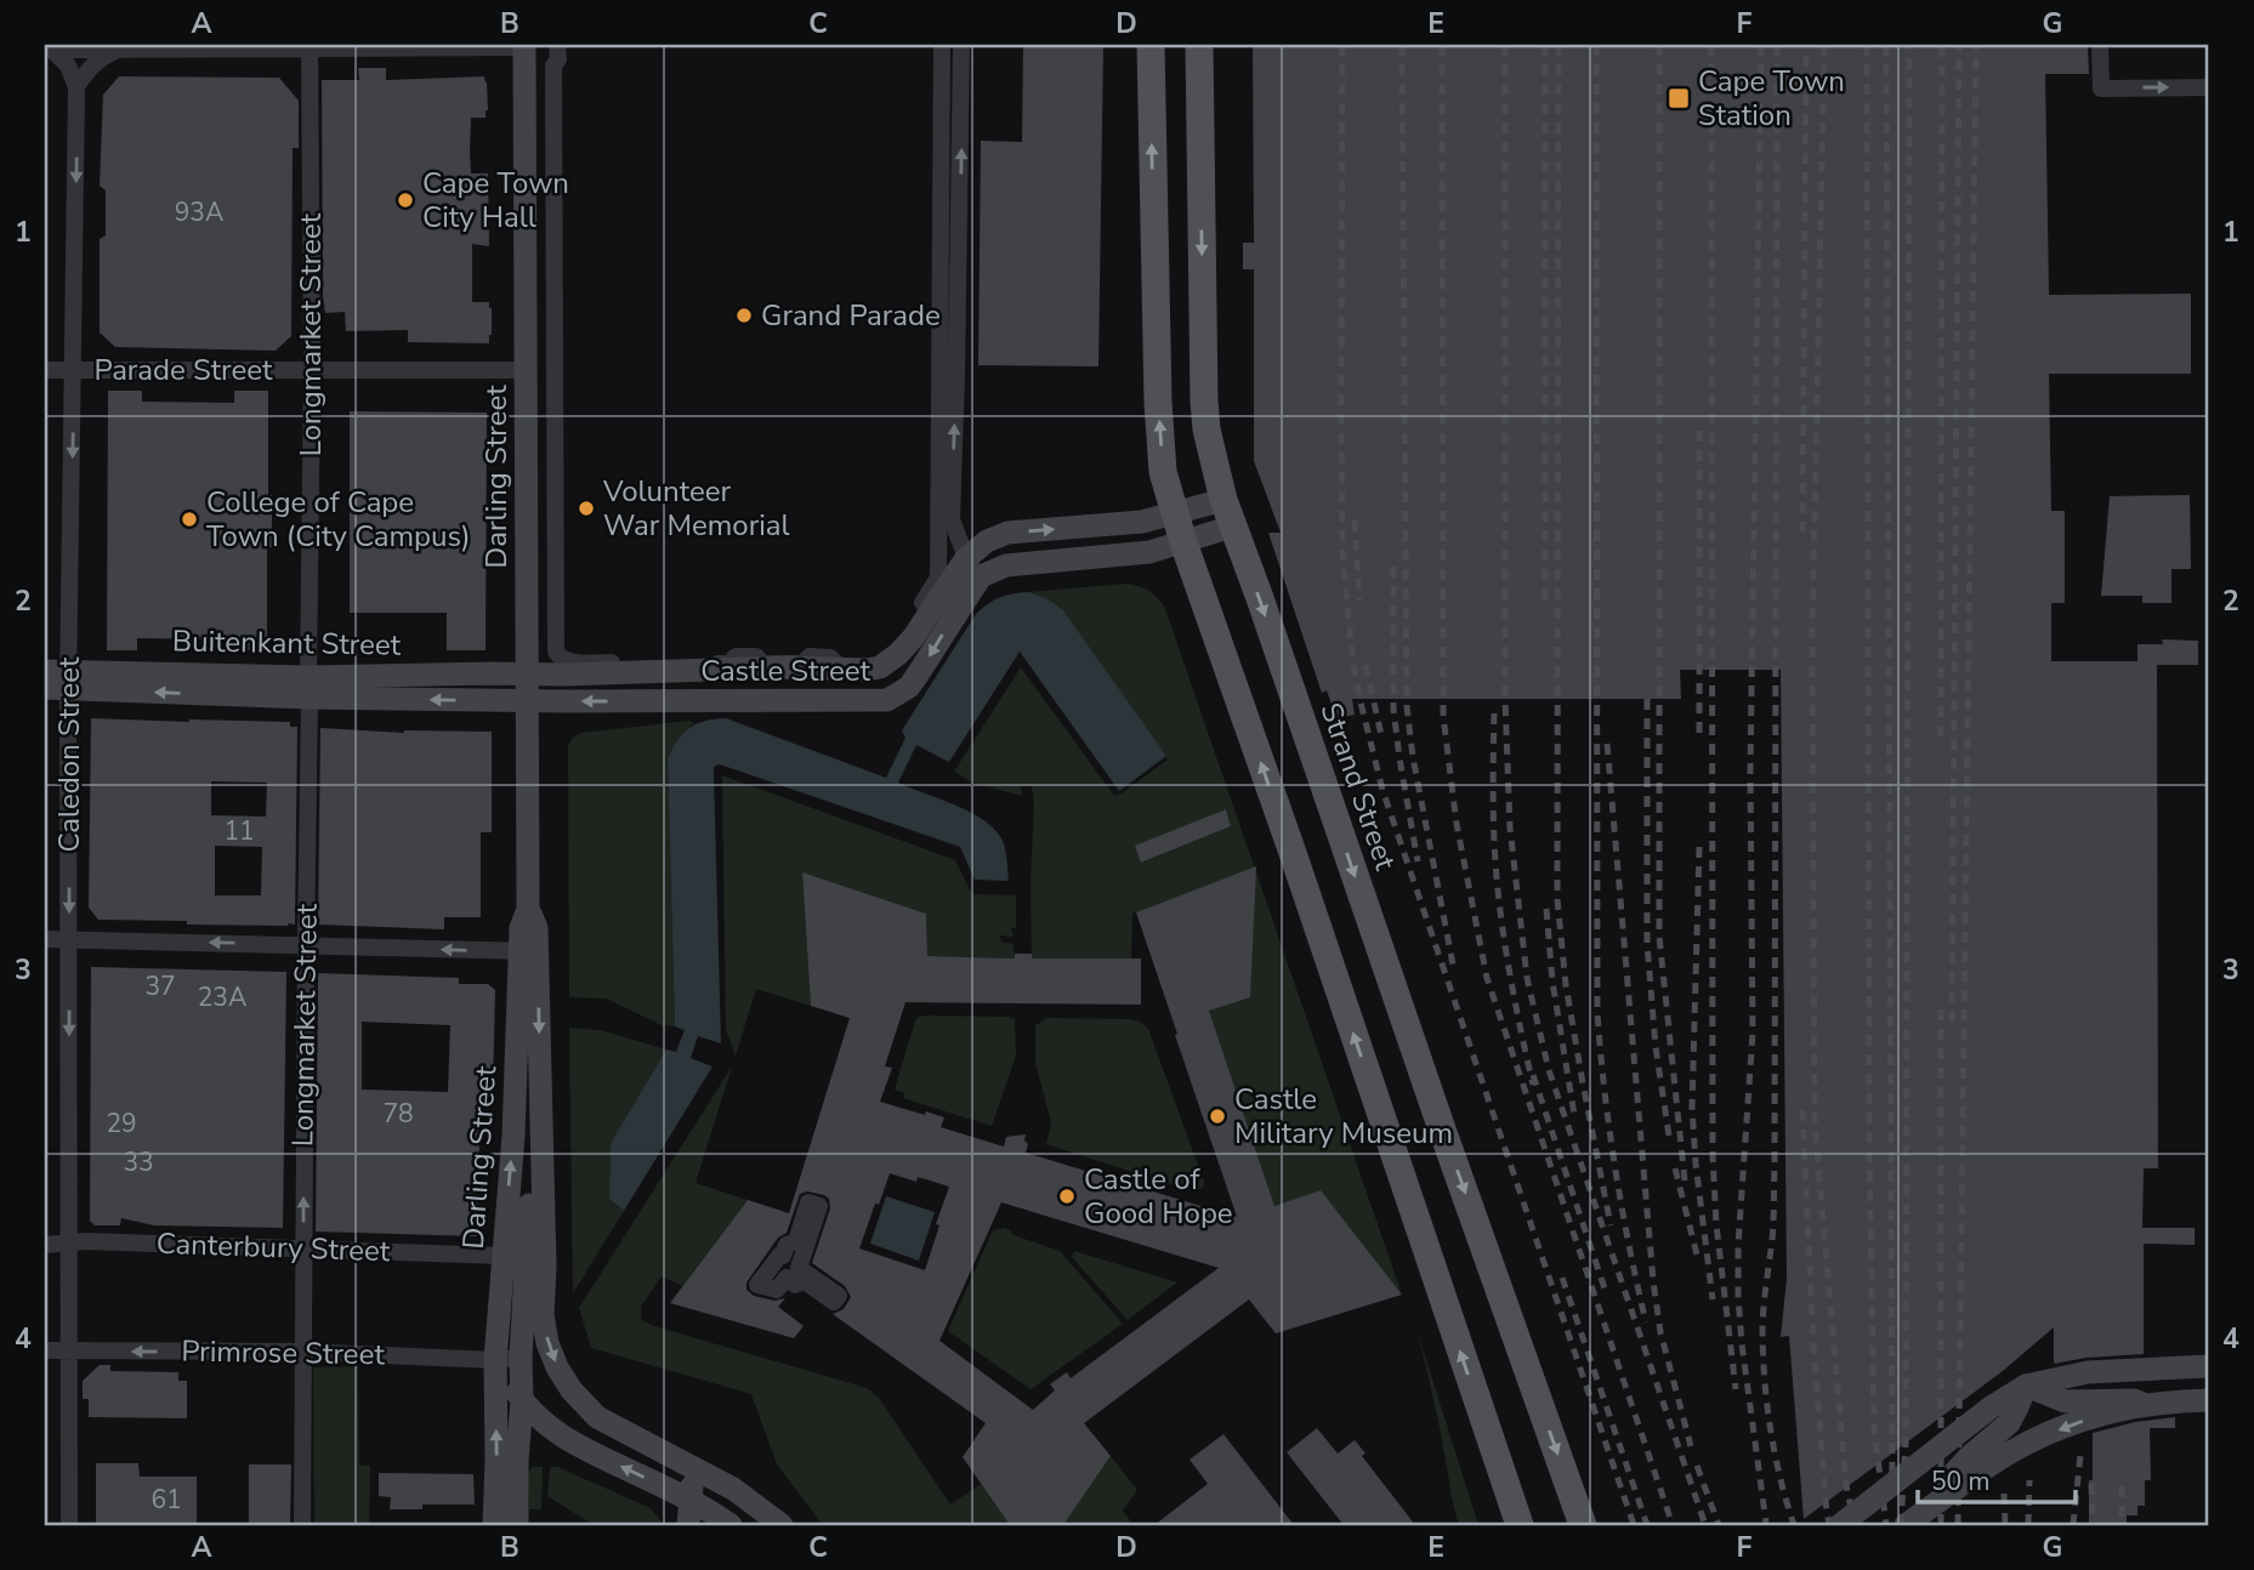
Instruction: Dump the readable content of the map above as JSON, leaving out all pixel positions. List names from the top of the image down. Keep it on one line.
{"streets":{"main road":["Darling Street","Buitenkant Street","Castle Street","Strand Street"],"street":["Longmarket Street","Parade Street","Caledon Street","Canterbury Street","Primrose Street"]},"crossings":[["Longmarket Street","Parade Street"],["Longmarket Street","Buitenkant Street"],["Longmarket Street","Canterbury Street"],["Longmarket Street","Primrose Street"],["Parade Street","Darling Street"],["Parade Street","Caledon Street"],["Darling Street","Buitenkant Street"],["Darling Street","Castle Street"],["Darling Street","Canterbury Street"],["Darling Street","Primrose Street"],["Buitenkant Street","Castle Street"],["Buitenkant Street","Caledon Street"],["Castle Street","Strand Street"],["Caledon Street","Canterbury Street"],["Caledon Street","Primrose Street"]],"one_way":["Caledon Street","Primrose Street"],"places":{"transit":["Cape Town Station"],"other":["Cape Town City Hall","Grand Parade","Volunteer War Memorial","College of Cape Town (City Campus)","Castle Military Museum","Castle of Good Hope"]},"house_numbers":["93A","11","37","23A","78","29","33","61"],"scale_bar":"50 m","grid":{"columns":["A","B","C","D","E","F","G"],"rows":["1","2","3","4"]}}
